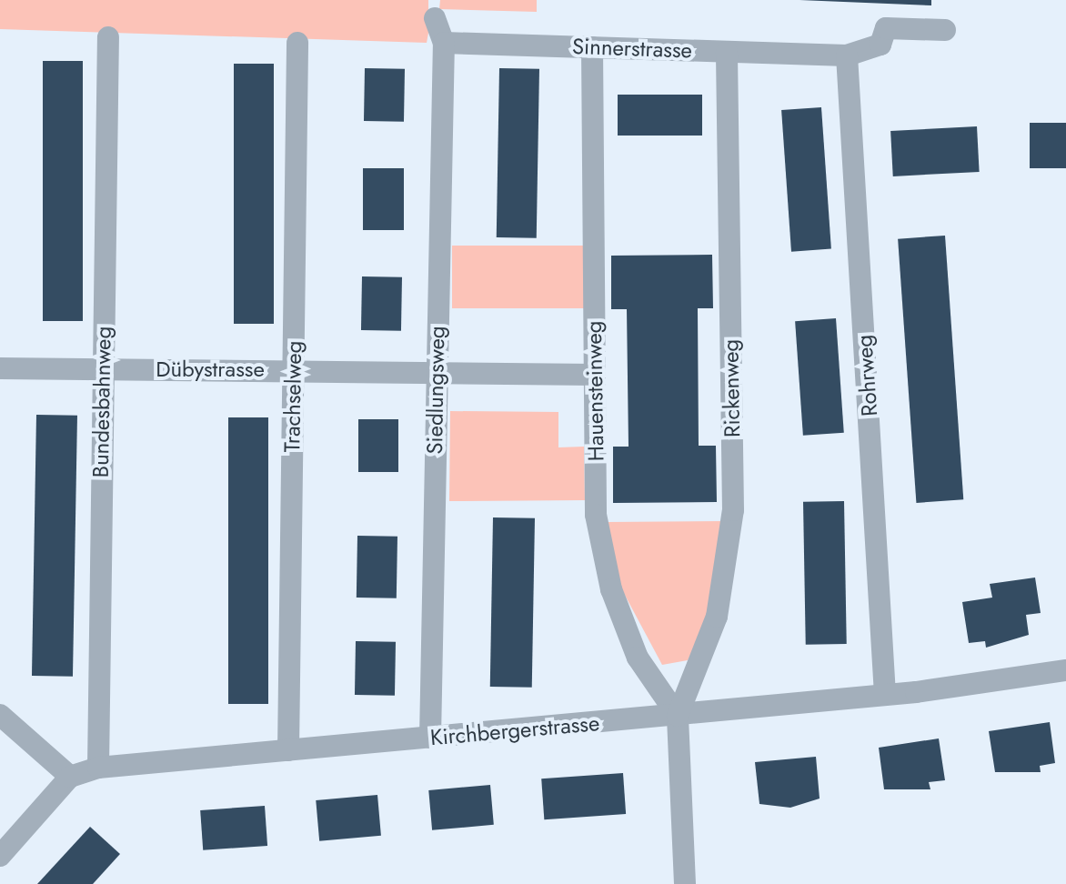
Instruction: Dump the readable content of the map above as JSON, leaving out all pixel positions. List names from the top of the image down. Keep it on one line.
{"streets":{"street":["Sinnerstrasse","Dübystrasse","Rohrweg","Rickenweg","Siedlungsweg","Hauensteinweg","Trachselweg","Bundesbahnweg","Kirchbergerstrasse"]},"crossings":[["Sinnerstrasse","Rohrweg"],["Sinnerstrasse","Rickenweg"],["Sinnerstrasse","Siedlungsweg"],["Sinnerstrasse","Hauensteinweg"],["Dübystrasse","Siedlungsweg"],["Dübystrasse","Hauensteinweg"],["Dübystrasse","Trachselweg"],["Dübystrasse","Bundesbahnweg"],["Rohrweg","Kirchbergerstrasse"],["Rickenweg","Hauensteinweg"],["Rickenweg","Kirchbergerstrasse"],["Siedlungsweg","Kirchbergerstrasse"],["Hauensteinweg","Kirchbergerstrasse"],["Trachselweg","Kirchbergerstrasse"],["Bundesbahnweg","Kirchbergerstrasse"]]}
